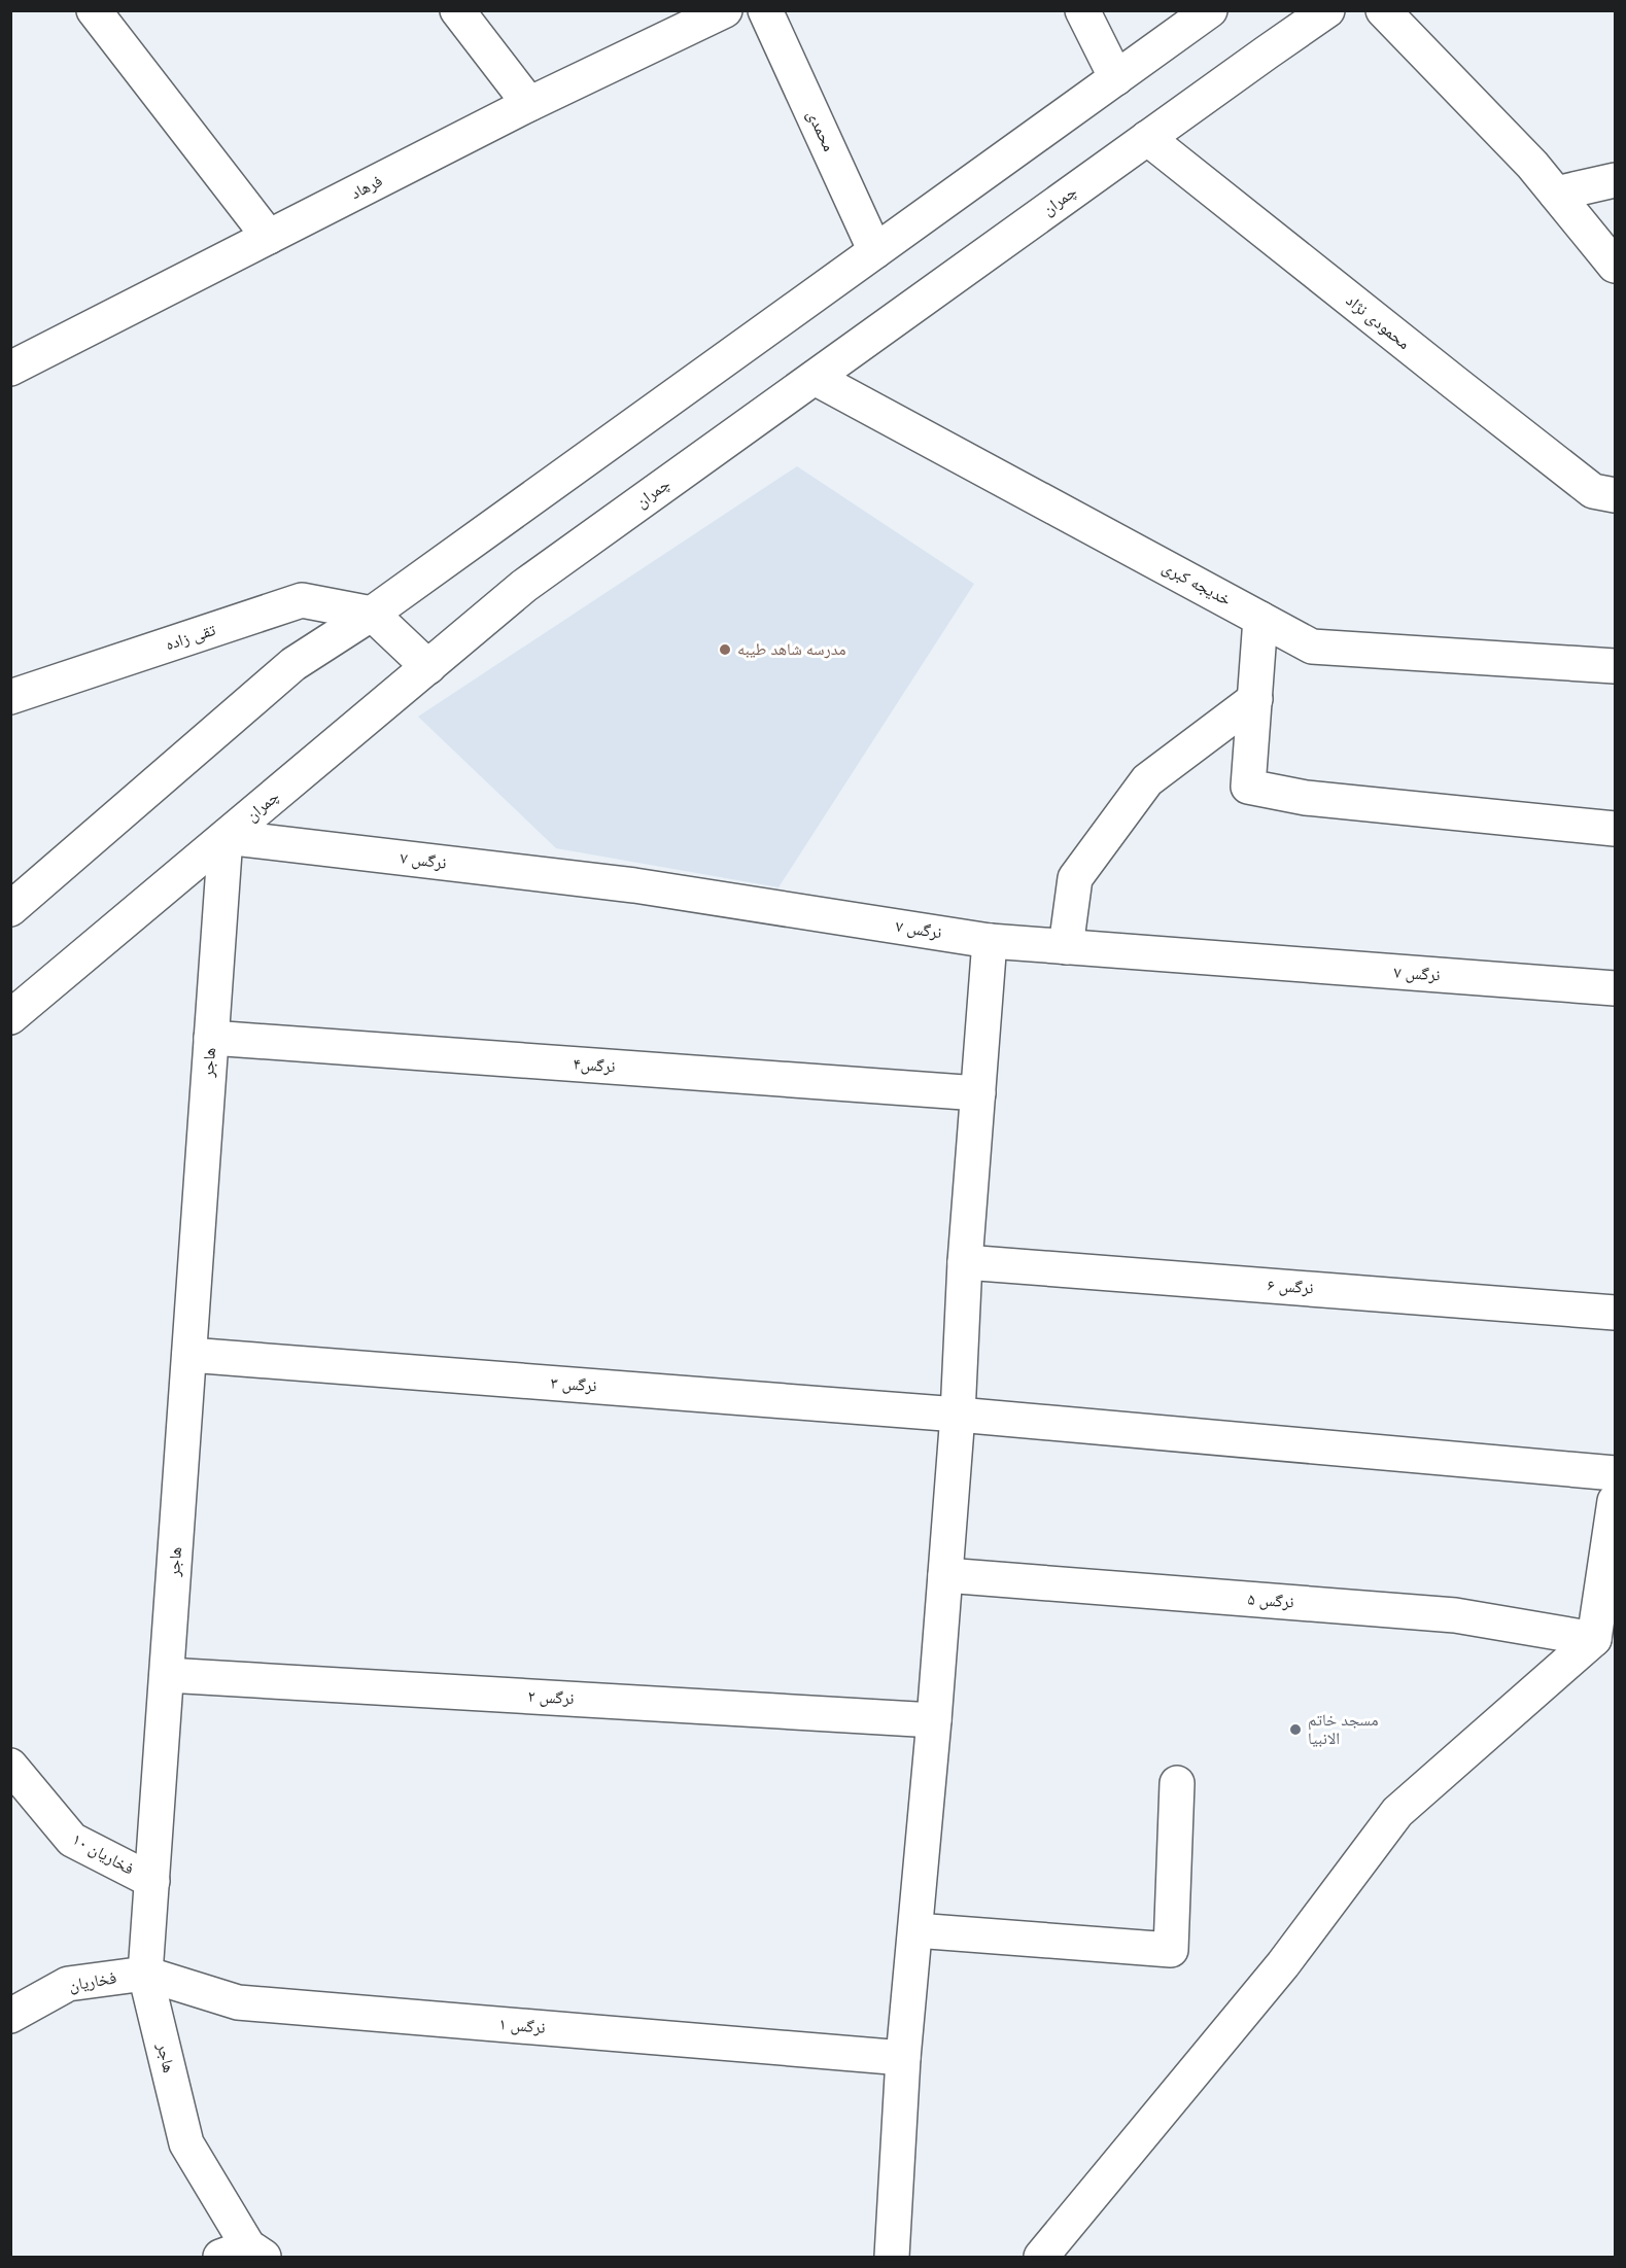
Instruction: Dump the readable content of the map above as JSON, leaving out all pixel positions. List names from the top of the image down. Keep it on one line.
{"streets":{"street":["محمدی","فرهاد","چمران","محمودی نژاد","خدیجه کبری","تقی زاده","نرگس ۷","هاجر","نرگس۴","نرگس ۶","نرگس ۳","نرگس ۵","نرگس ۲","فخاریان ۱۰","فخاریان","نرگس ۱"]},"crossings":[["چمران","محمودی نژاد"],["چمران","خدیجه کبری"],["چمران","نرگس ۷"],["چمران","هاجر"],["نرگس ۷","هاجر"],["هاجر","نرگس۴"],["هاجر","نرگس ۳"],["هاجر","نرگس ۲"],["هاجر","فخاریان ۱۰"],["هاجر","فخاریان"],["هاجر","نرگس ۱"],["فخاریان","نرگس ۱"]],"places":["مدرسه شاهد طیبه","مسجد خاتم الانبیا"]}
